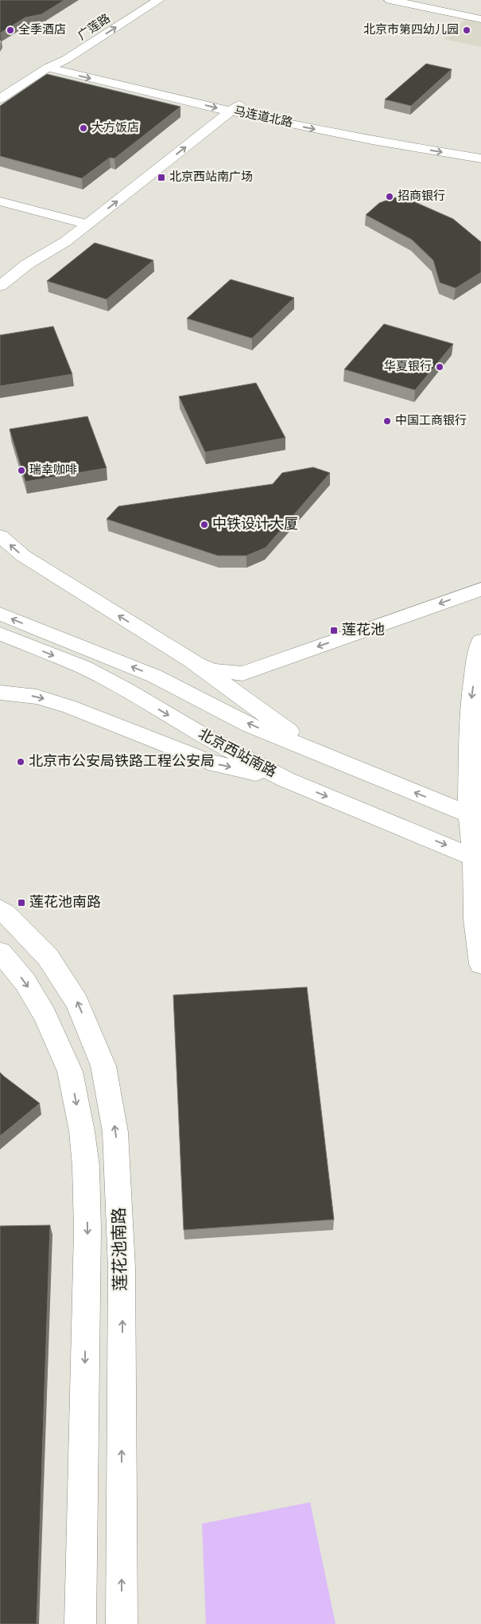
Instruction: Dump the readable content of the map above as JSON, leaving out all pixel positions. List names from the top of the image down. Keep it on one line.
{"streets":{"main road":["广莲路","马连道北路","北京西站南路","莲花池南路"]},"crossings":[["广莲路","马连道北路"]],"places":{"other":["全季酒店","北京市第四幼儿园","大方饭店","招商银行","华夏银行","中国工商银行","瑞幸咖啡","中铁设计大厦","北京市公安局铁路工程公安局"],"transit":["北京西站南广场","莲花池","莲花池南路"]}}
